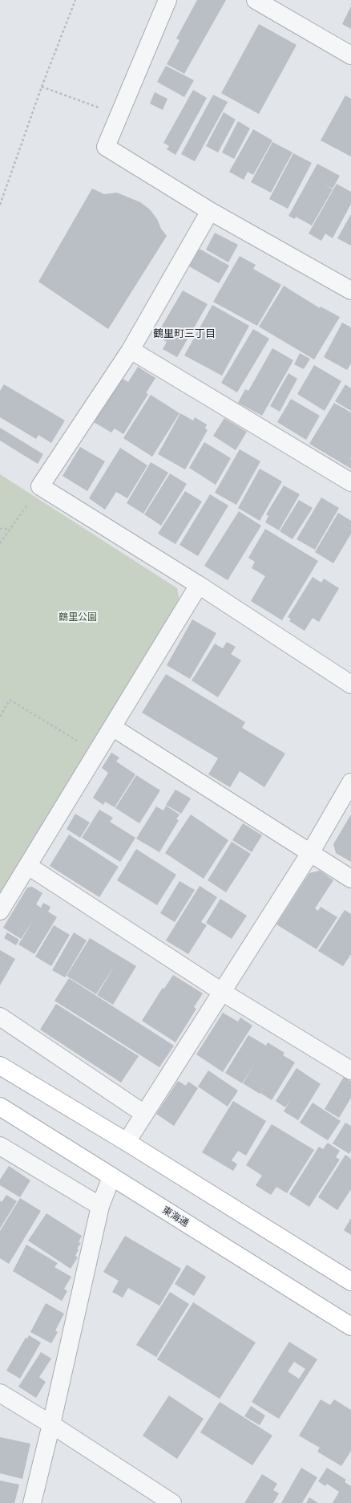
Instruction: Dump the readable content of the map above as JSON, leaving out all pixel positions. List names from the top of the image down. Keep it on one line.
{"streets":{"main road":["東海通"]},"districts":["鶴里町三丁目"],"parks":["鶴里公園"]}
